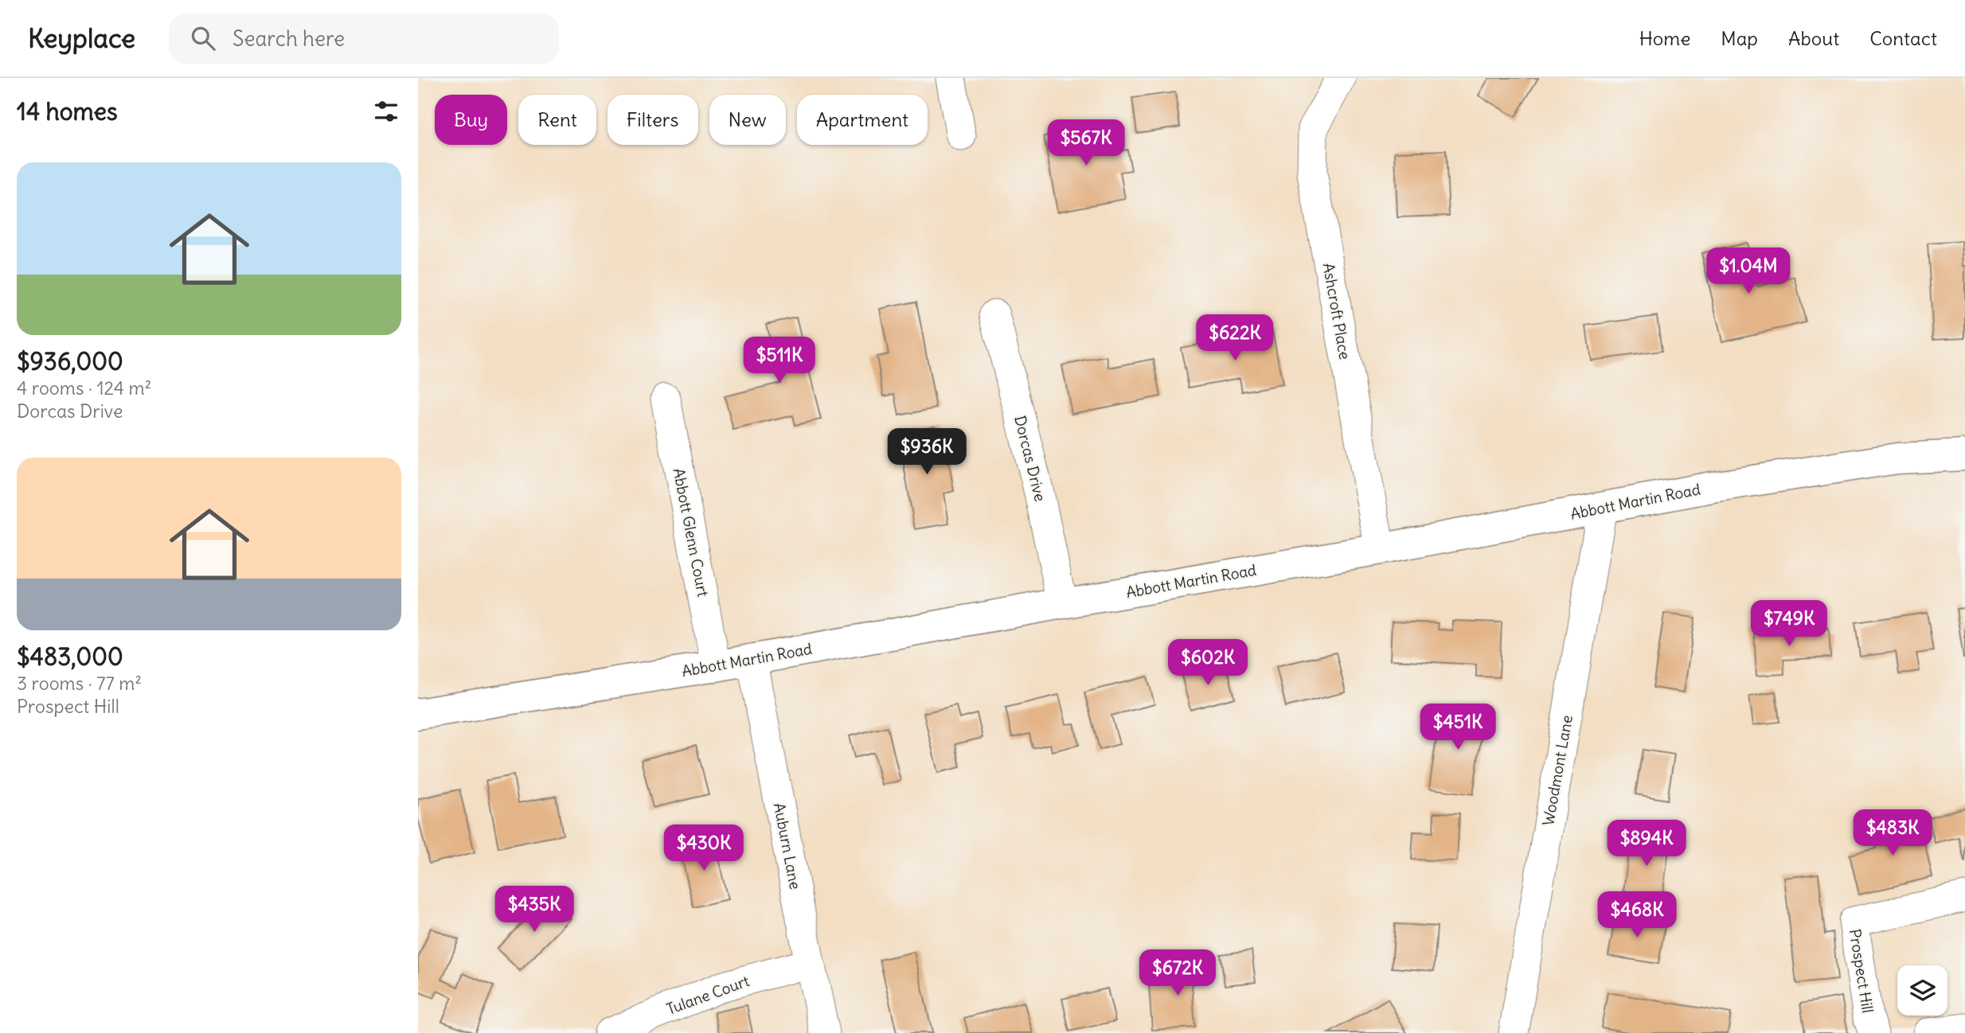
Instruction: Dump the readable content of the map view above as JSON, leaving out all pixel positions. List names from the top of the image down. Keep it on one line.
{"streets":{"main road":["Abbott Martin Road"],"street":["Ashcroft Place","Dorcas Drive","Abbott Glenn Court","Woodmont Lane","Auburn Lane","Prospect Hill","Tulane Court"]},"crossings":[["Ashcroft Place","Abbott Martin Road"],["Dorcas Drive","Abbott Martin Road"],["Abbott Martin Road","Abbott Glenn Court"],["Abbott Martin Road","Woodmont Lane"],["Abbott Martin Road","Auburn Lane"],["Auburn Lane","Tulane Court"]],"page":{"header":"Keyplace","search":"Search here","nav":["Home","Map","About","Contact"],"heading":"14 homes","chip":["Buy","Rent","Filters","New","Apartment"],"price":["$567K","$1.04M","$622K","$511K","$936K","$749K","$602K","$451K","$483K","$894K","$430K","$435K","$468K","$672K"],"list":[{"name":"$936,000","note":"4 rooms · 124 m² · Dorcas Drive"},{"name":"$483,000","note":"3 rooms · 77 m² · Prospect Hill"}]}}
